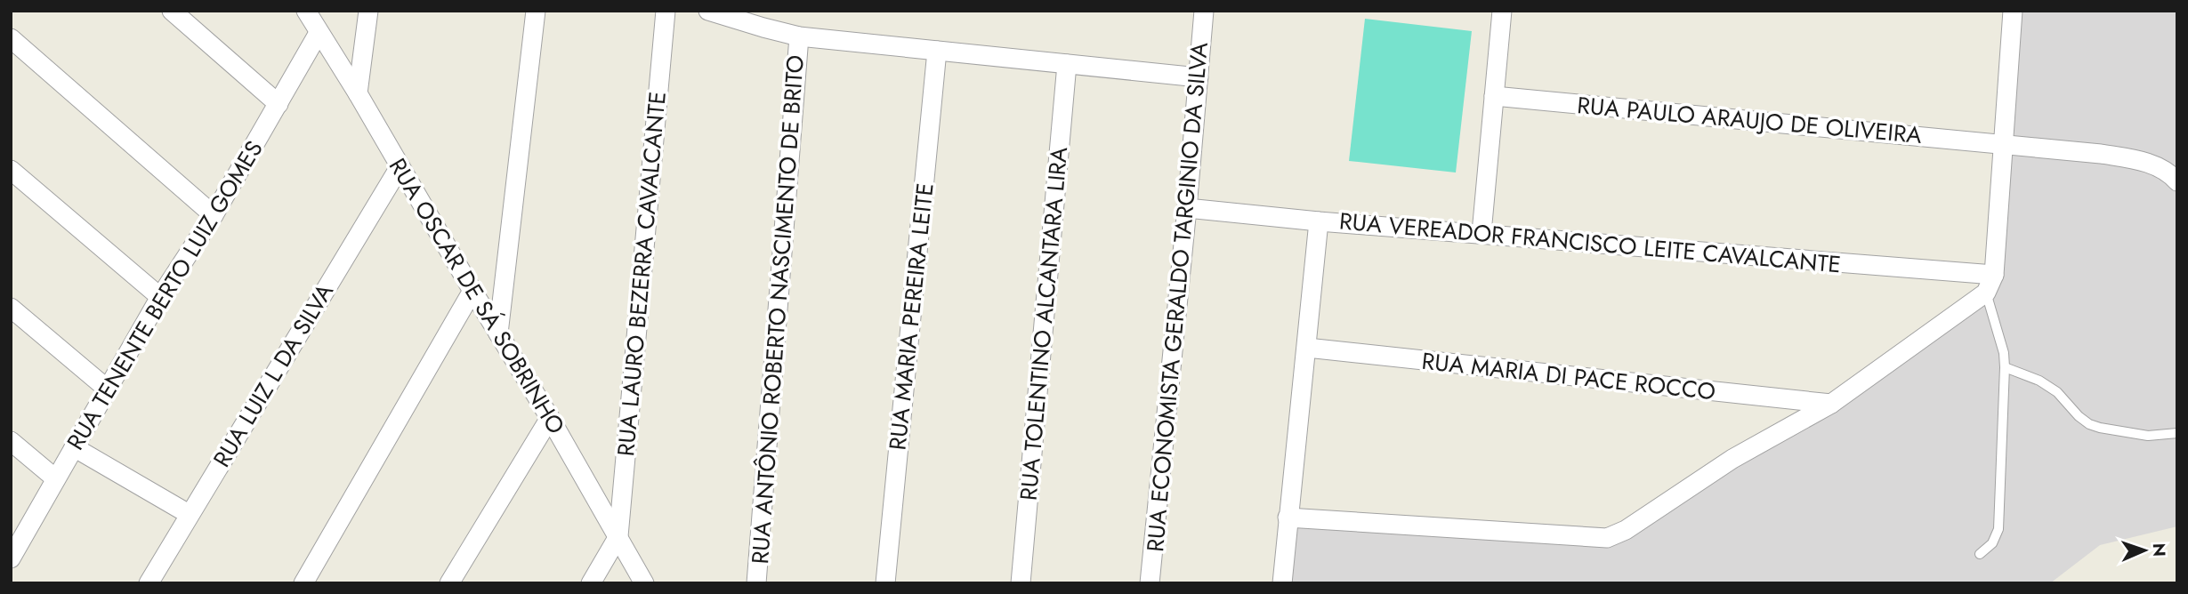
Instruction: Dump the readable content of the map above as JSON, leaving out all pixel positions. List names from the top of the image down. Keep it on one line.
{"streets":{"street":["RUA PAULO ARAUJO DE OLIVEIRA","RUA VEREADOR FRANCISCO LEITE CAVALCANTE","RUA LAURO BEZERRA CAVALCANTE","RUA TENENTE BERTO LUIZ GOMES","RUA OSCAR DE SÁ SOBRINHO","RUA ECONOMISTA GERALDO TARGINIO DA SILVA","RUA ANTÔNIO ROBERTO NASCIMENTO DE BRITO","RUA MARIA PEREIRA LEITE","RUA TOLENTINO ALCANTARA LIRA","RUA LUIZ L DA SILVA","RUA MARIA DI PACE ROCCO"]},"crossings":[["RUA VEREADOR FRANCISCO LEITE CAVALCANTE","RUA ECONOMISTA GERALDO TARGINIO DA SILVA"],["RUA LAURO BEZERRA CAVALCANTE","RUA OSCAR DE SÁ SOBRINHO"],["RUA TENENTE BERTO LUIZ GOMES","RUA OSCAR DE SÁ SOBRINHO"],["RUA OSCAR DE SÁ SOBRINHO","RUA LUIZ L DA SILVA"]],"north":"right"}
